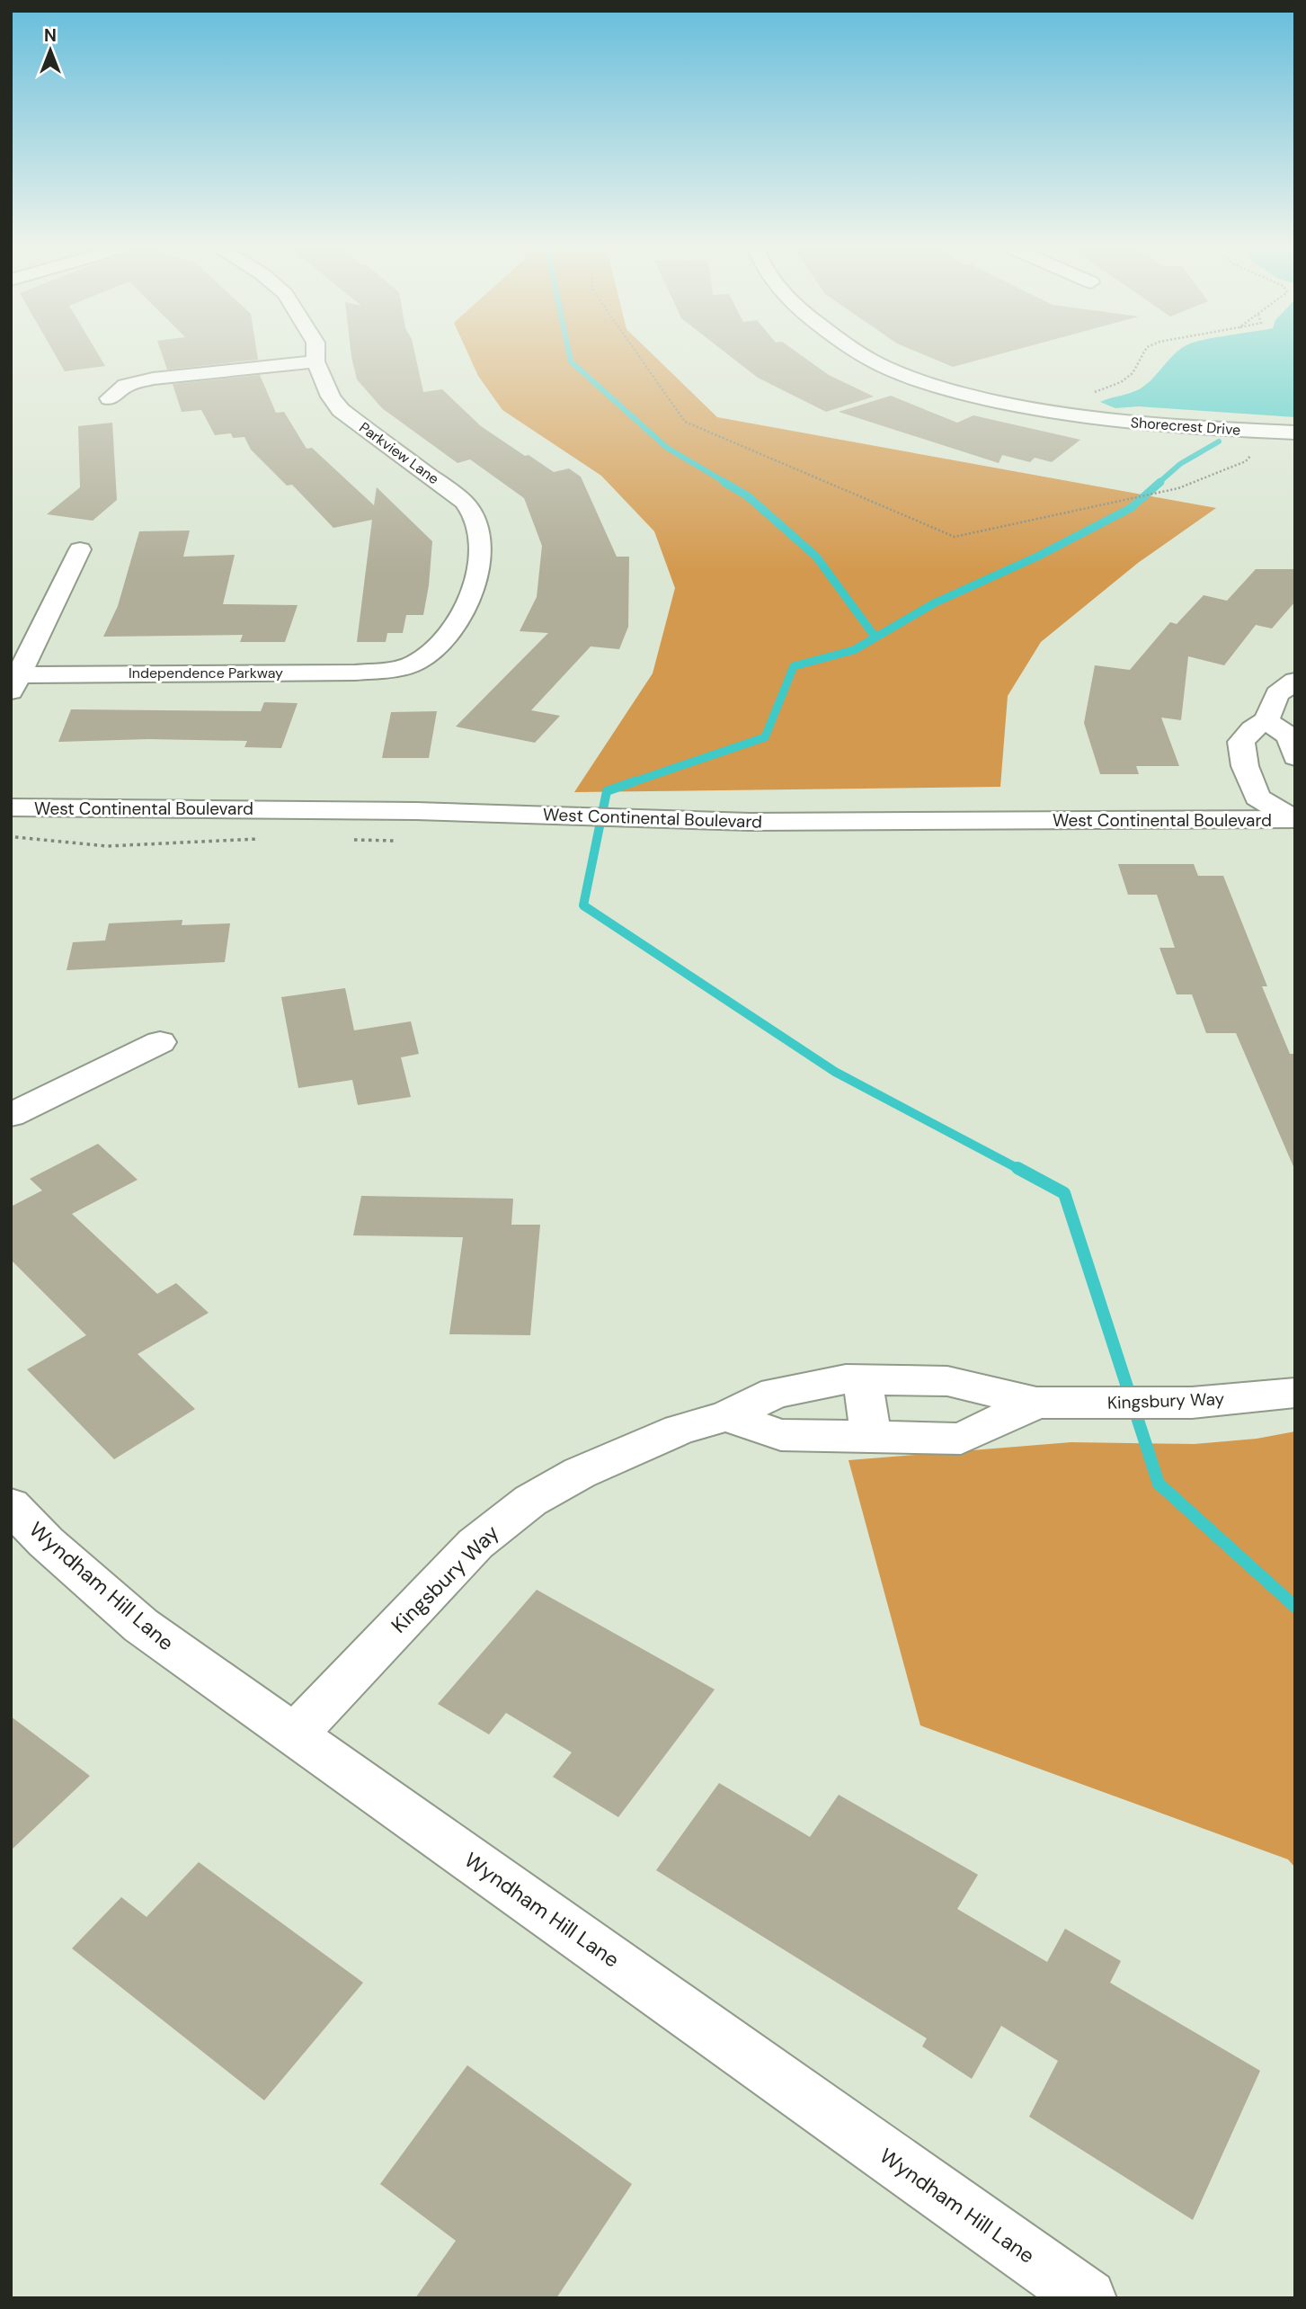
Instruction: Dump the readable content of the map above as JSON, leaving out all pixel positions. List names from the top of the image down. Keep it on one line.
{"streets":{"street":["Shorecrest Drive","Parkview Lane","Independence Parkway","West Continental Boulevard","Kingsbury Way","Wyndham Hill Lane"]},"crossings":[["Parkview Lane","Independence Parkway"],["Kingsbury Way","Wyndham Hill Lane"]],"north":"top"}
